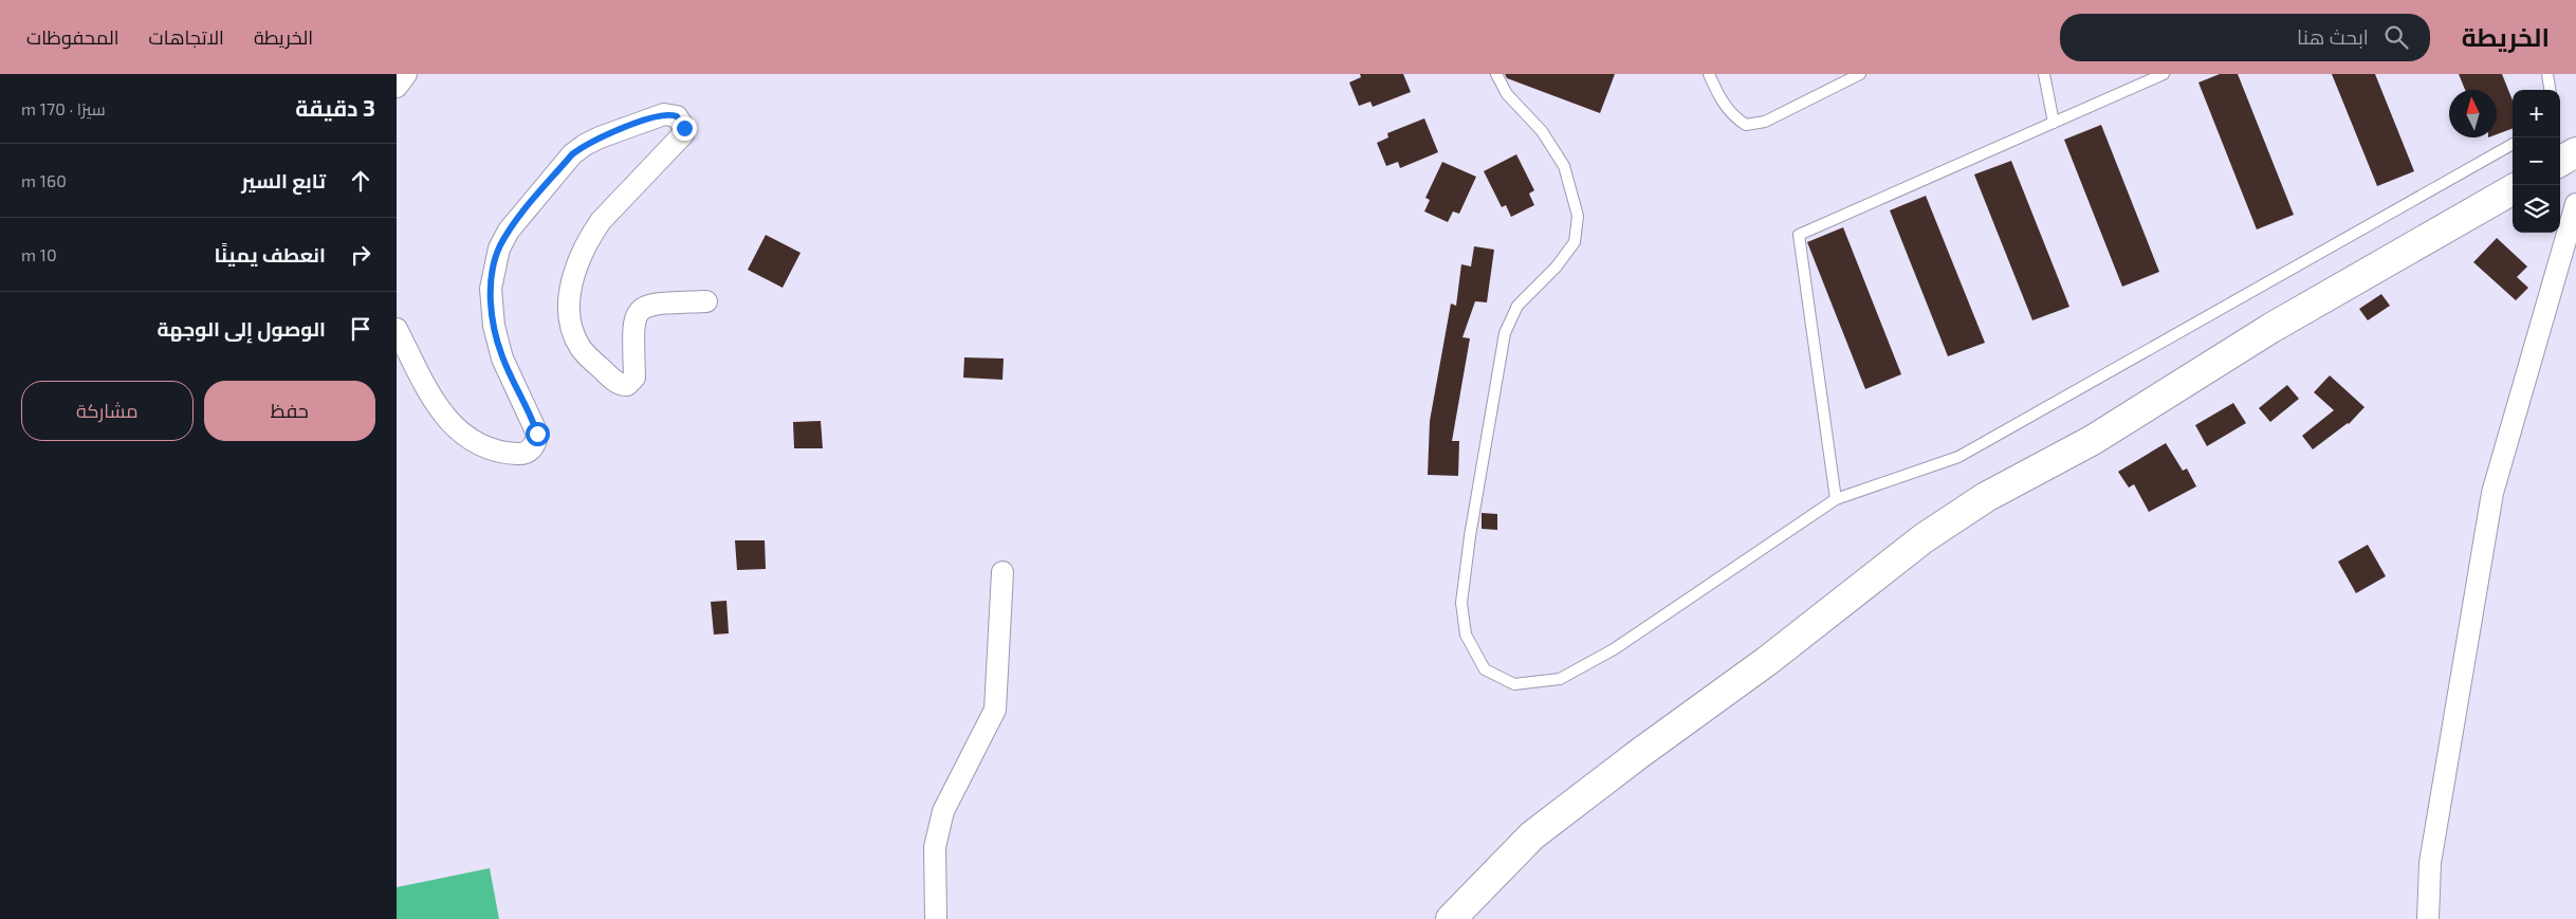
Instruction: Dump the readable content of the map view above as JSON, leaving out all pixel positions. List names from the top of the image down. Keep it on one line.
{"north":"top","page":{"header":"الخريطة","search":"ابحث هنا","nav":["الخريطة","الاتجاهات","المحفوظات"],"heading":["3 دقيقة","سيرًا · 170 m"],"map_buttons":["+","−"],"list":[["تابع السير","160 m"],["انعطف يمينًا","10 m"],"الوصول إلى الوجهة"],"buttons":["حفظ","مشاركة"]}}
